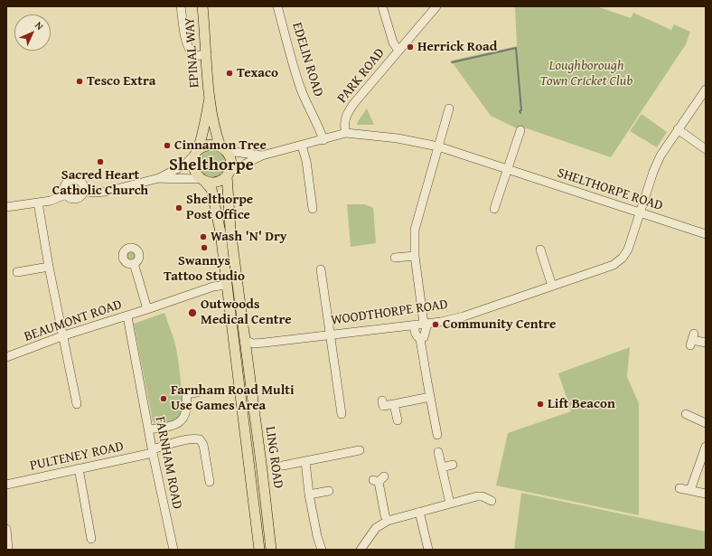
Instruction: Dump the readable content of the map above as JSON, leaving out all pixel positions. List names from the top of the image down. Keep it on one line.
{"streets":{"main road":["EPINAL WAY","LING ROAD"],"street":["EDELIN ROAD","PARK ROAD","SHELTHORPE ROAD","WOODTHORPE ROAD","BEAUMONT ROAD","PULTENEY ROAD","FARNHAM ROAD"]},"crossings":[["EPINAL WAY","LING ROAD"],["PARK ROAD","SHELTHORPE ROAD"],["SHELTHORPE ROAD","WOODTHORPE ROAD"],["WOODTHORPE ROAD","LING ROAD"],["BEAUMONT ROAD","LING ROAD"],["BEAUMONT ROAD","FARNHAM ROAD"],["PULTENEY ROAD","FARNHAM ROAD"]],"districts":["Shelthorpe"],"parks":["Loughborough Town Cricket Club"],"places":["Herrick Road","Texaco","Tesco Extra","Cinnamon Tree","Sacred Heart Catholic Church","Shelthorpe Post Office","Wash 'N' Dry","Swannys Tattoo Studio","Outwoods Medical Centre","Community Centre","Farnham Road Multi Use Games Area","Lift Beacon"],"north":"top right"}
